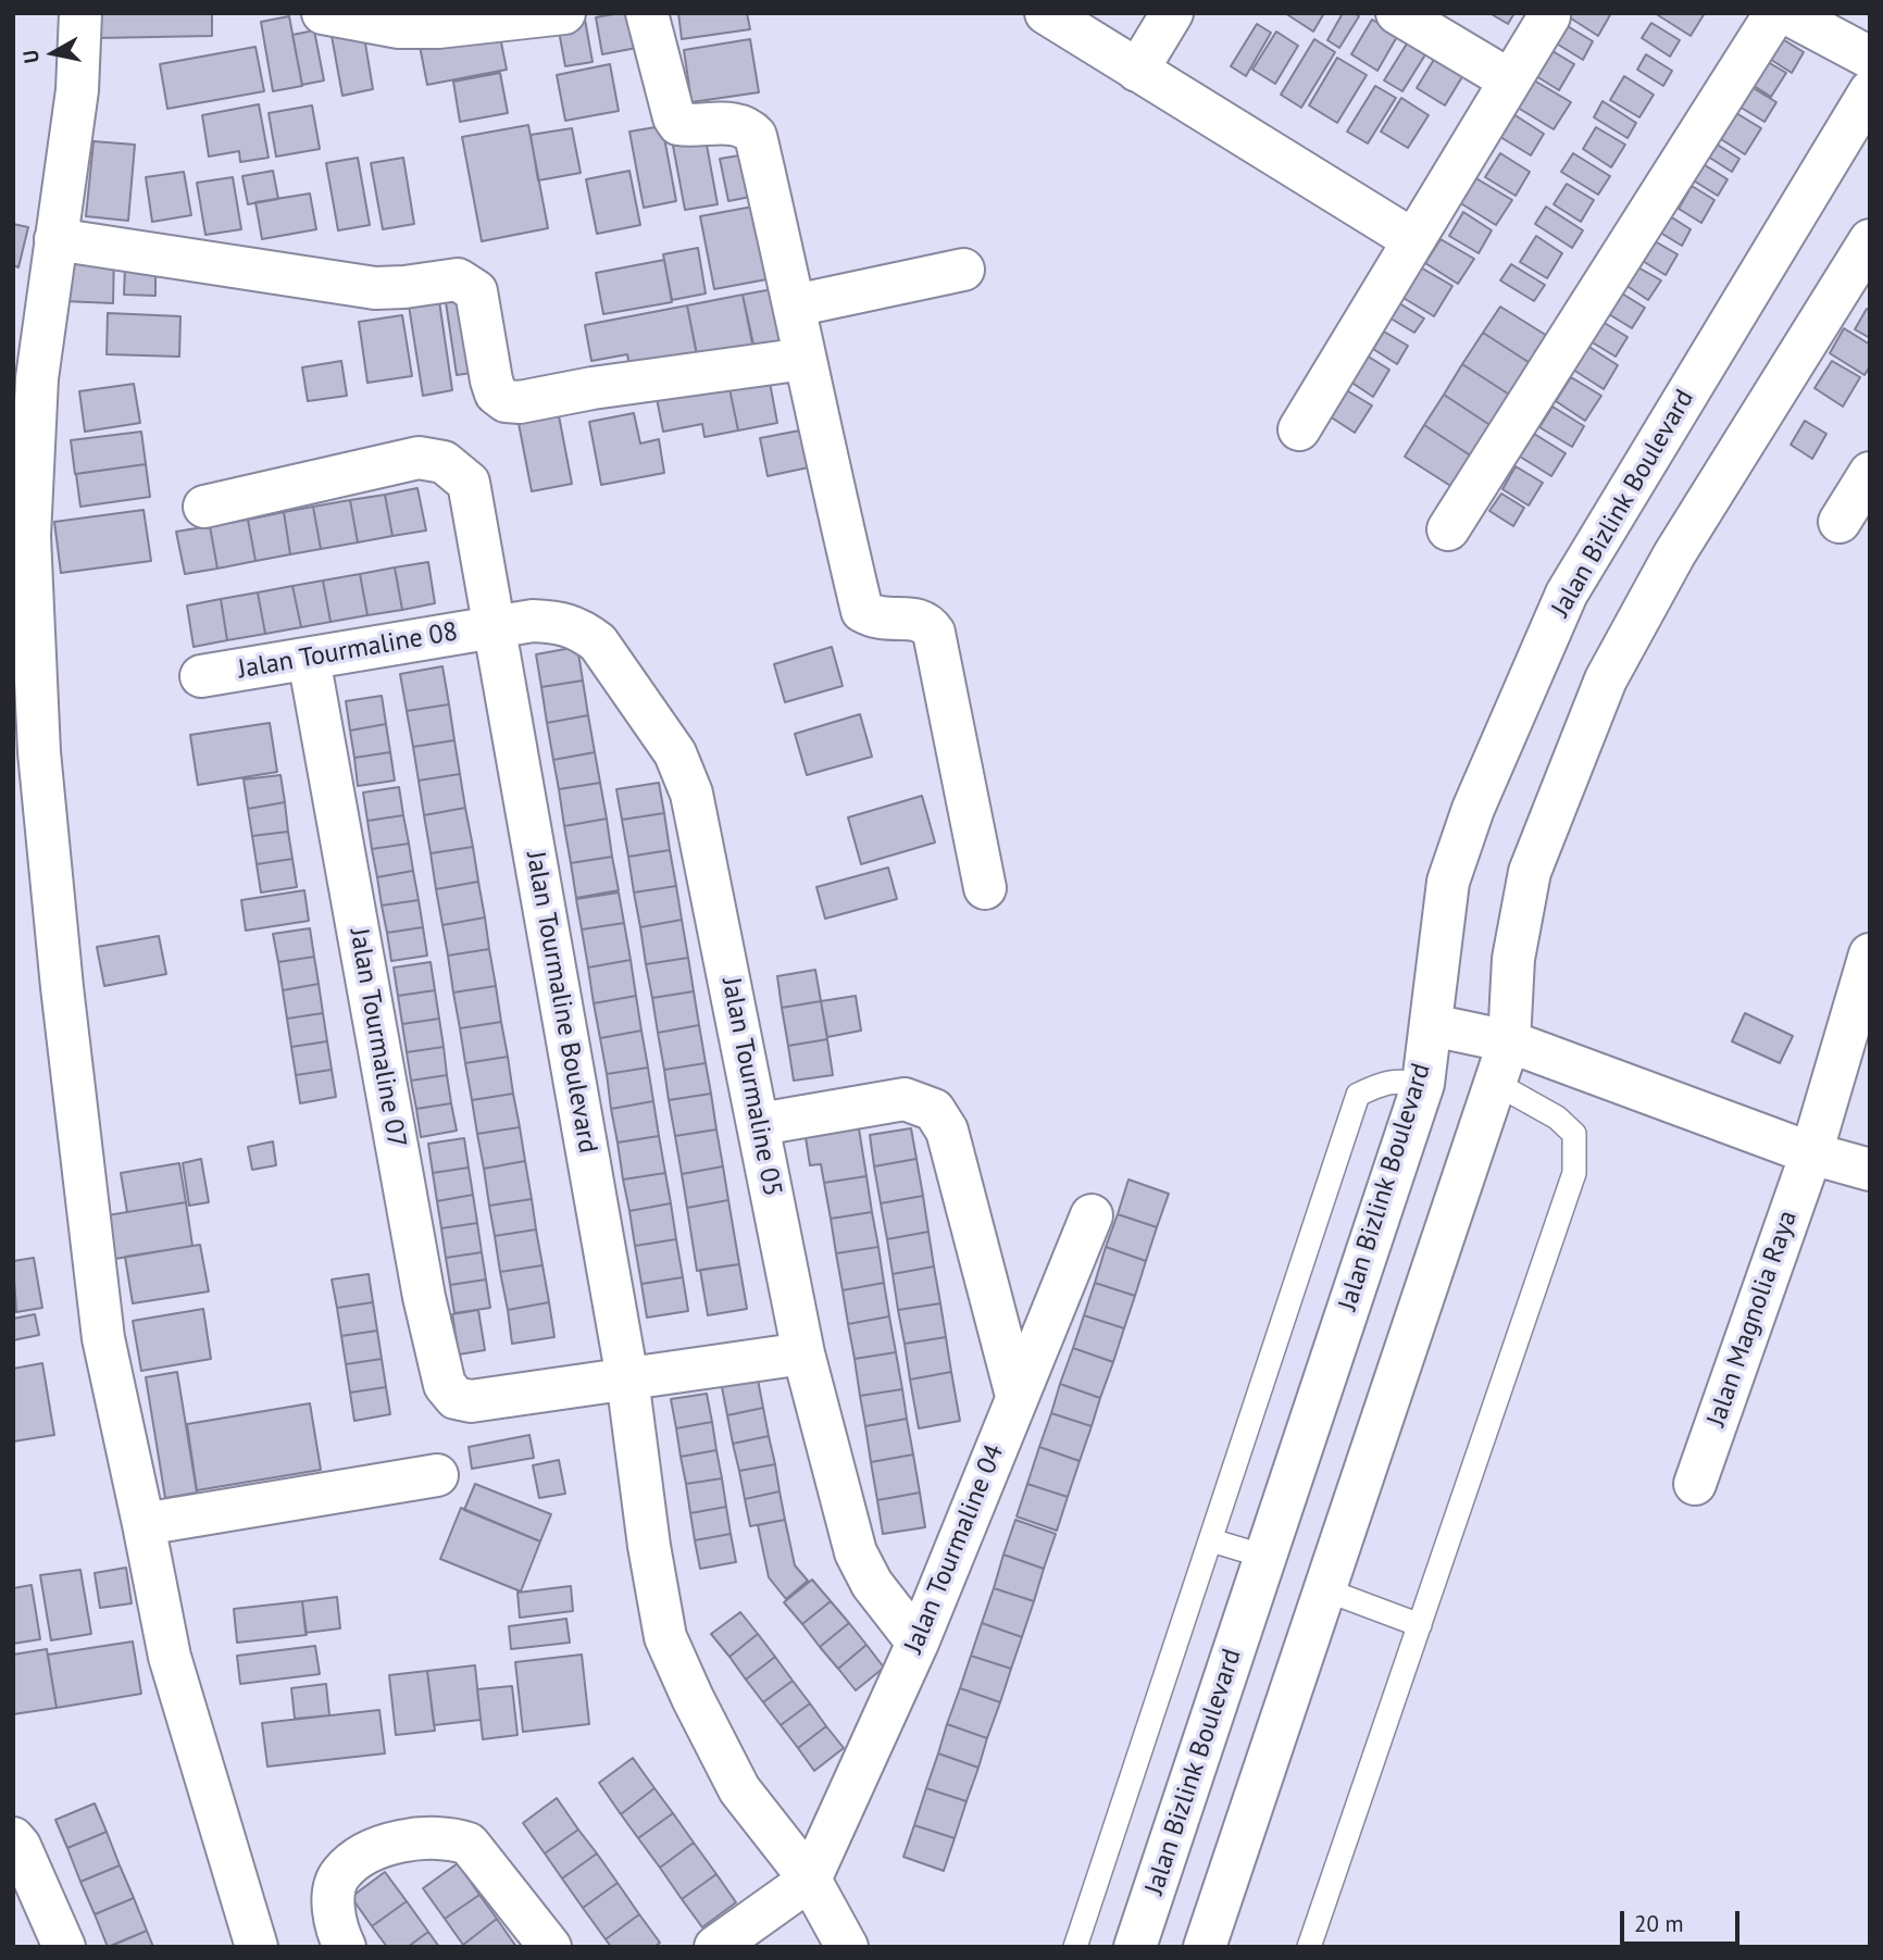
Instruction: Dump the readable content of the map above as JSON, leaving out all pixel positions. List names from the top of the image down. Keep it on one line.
{"streets":{"street":["Jalan Bizlink Boulevard","Jalan Tourmaline 08","Jalan Tourmaline Boulevard","Jalan Tourmaline 07","Jalan Tourmaline 05","Jalan Magnolia Raya","Jalan Tourmaline 04"]},"crossings":[["Jalan Tourmaline 08","Jalan Tourmaline Boulevard"],["Jalan Tourmaline 08","Jalan Tourmaline 07"],["Jalan Tourmaline 08","Jalan Tourmaline 05"],["Jalan Tourmaline Boulevard","Jalan Tourmaline 07"],["Jalan Tourmaline Boulevard","Jalan Tourmaline 05"],["Jalan Tourmaline Boulevard","Jalan Tourmaline 04"],["Jalan Tourmaline 05","Jalan Tourmaline 04"]],"scale_bar":"20 m","north":"left"}
